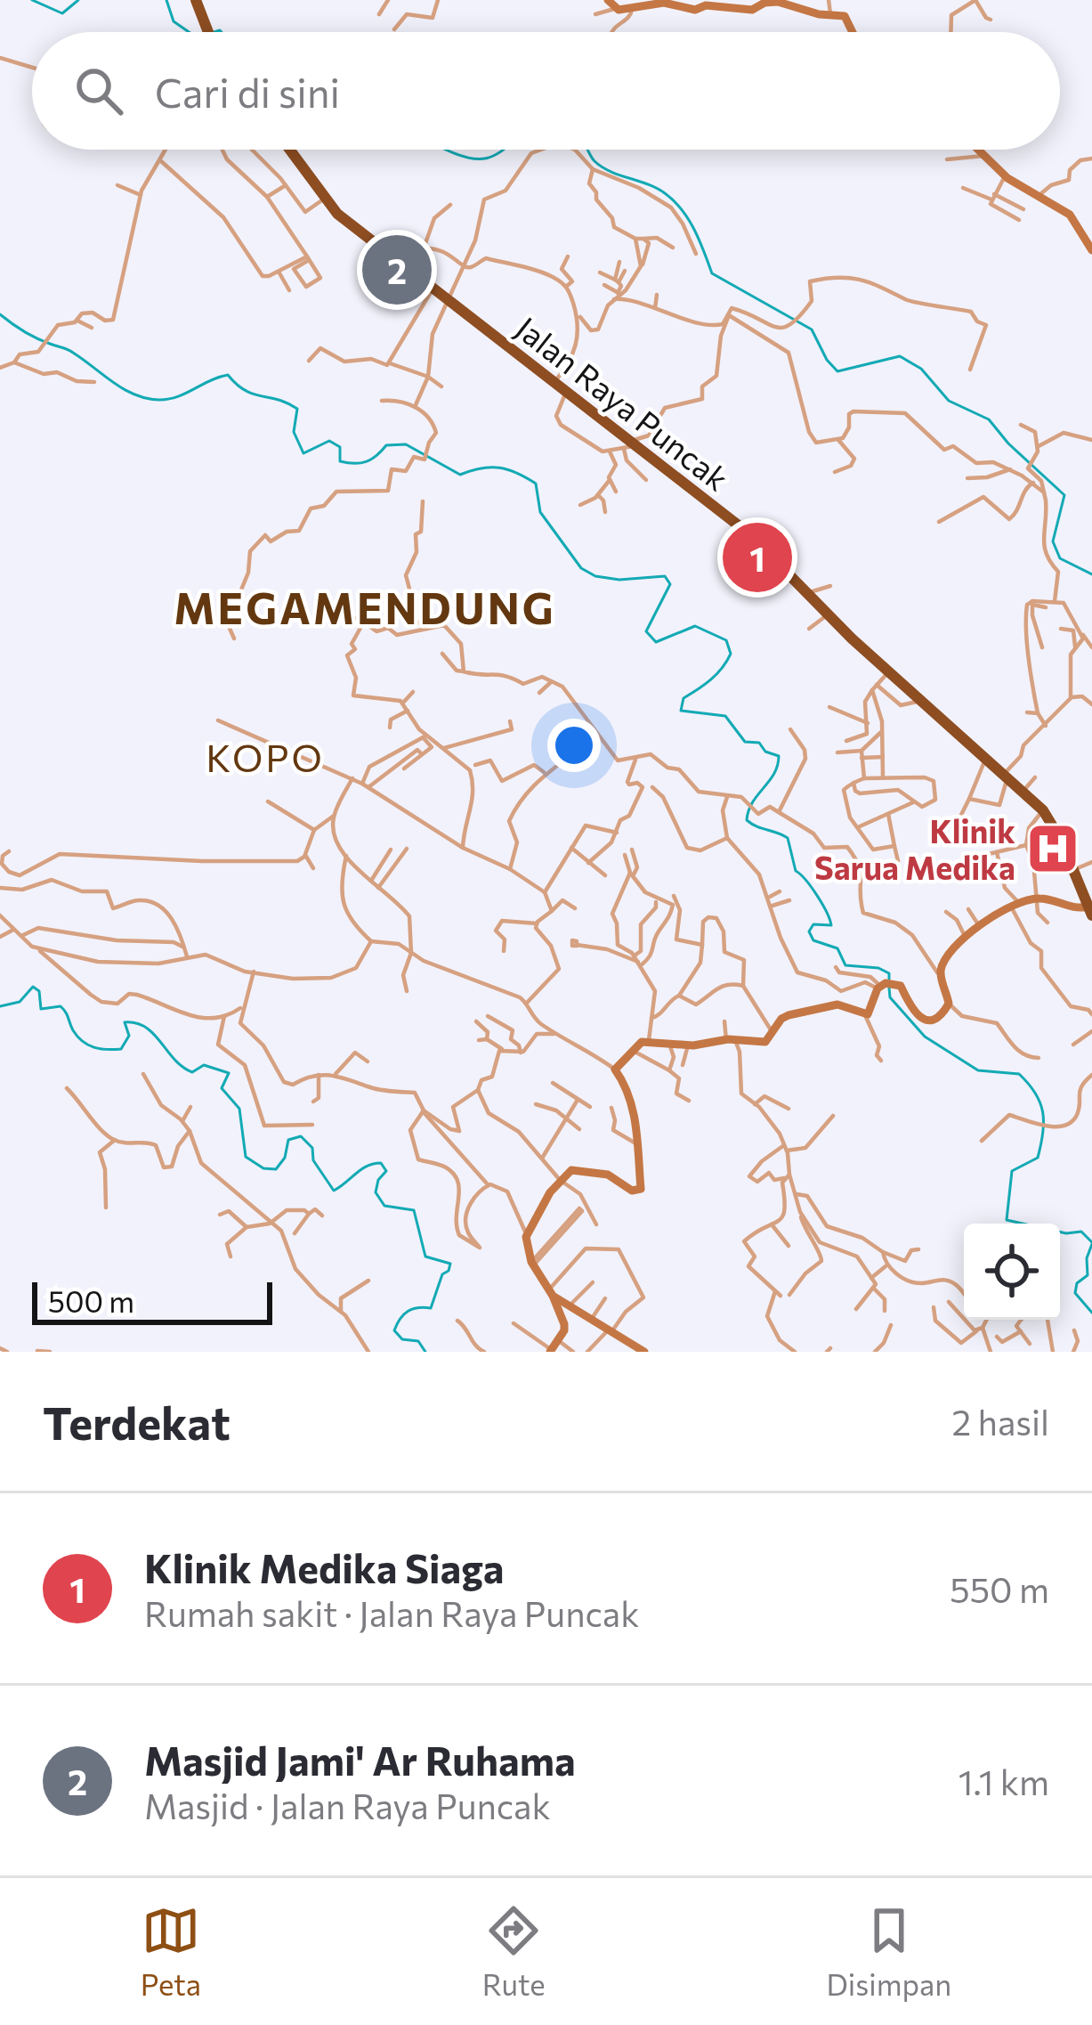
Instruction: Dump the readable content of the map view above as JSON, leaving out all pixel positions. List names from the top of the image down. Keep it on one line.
{"streets":{"highway":["Jalan Raya Puncak"]},"districts":["MEGAMENDUNG","KOPO"],"places":{"hospital":["Klinik Sarua Medika"]},"scale_bar":"500 m","page":{"search":"Cari di sini","pins":["2","1"],"scale":"500 m","heading":["Terdekat","2 hasil"],"list":[{"mark":"1","name":"Klinik Medika Siaga","note":"Rumah sakit · Jalan Raya Puncak","value":"550 m"},{"mark":"2","name":"Masjid Jami' Ar Ruhama","note":"Masjid · Jalan Raya Puncak","value":"1.1 km"}],"nav":["Peta","Rute","Disimpan"]}}
